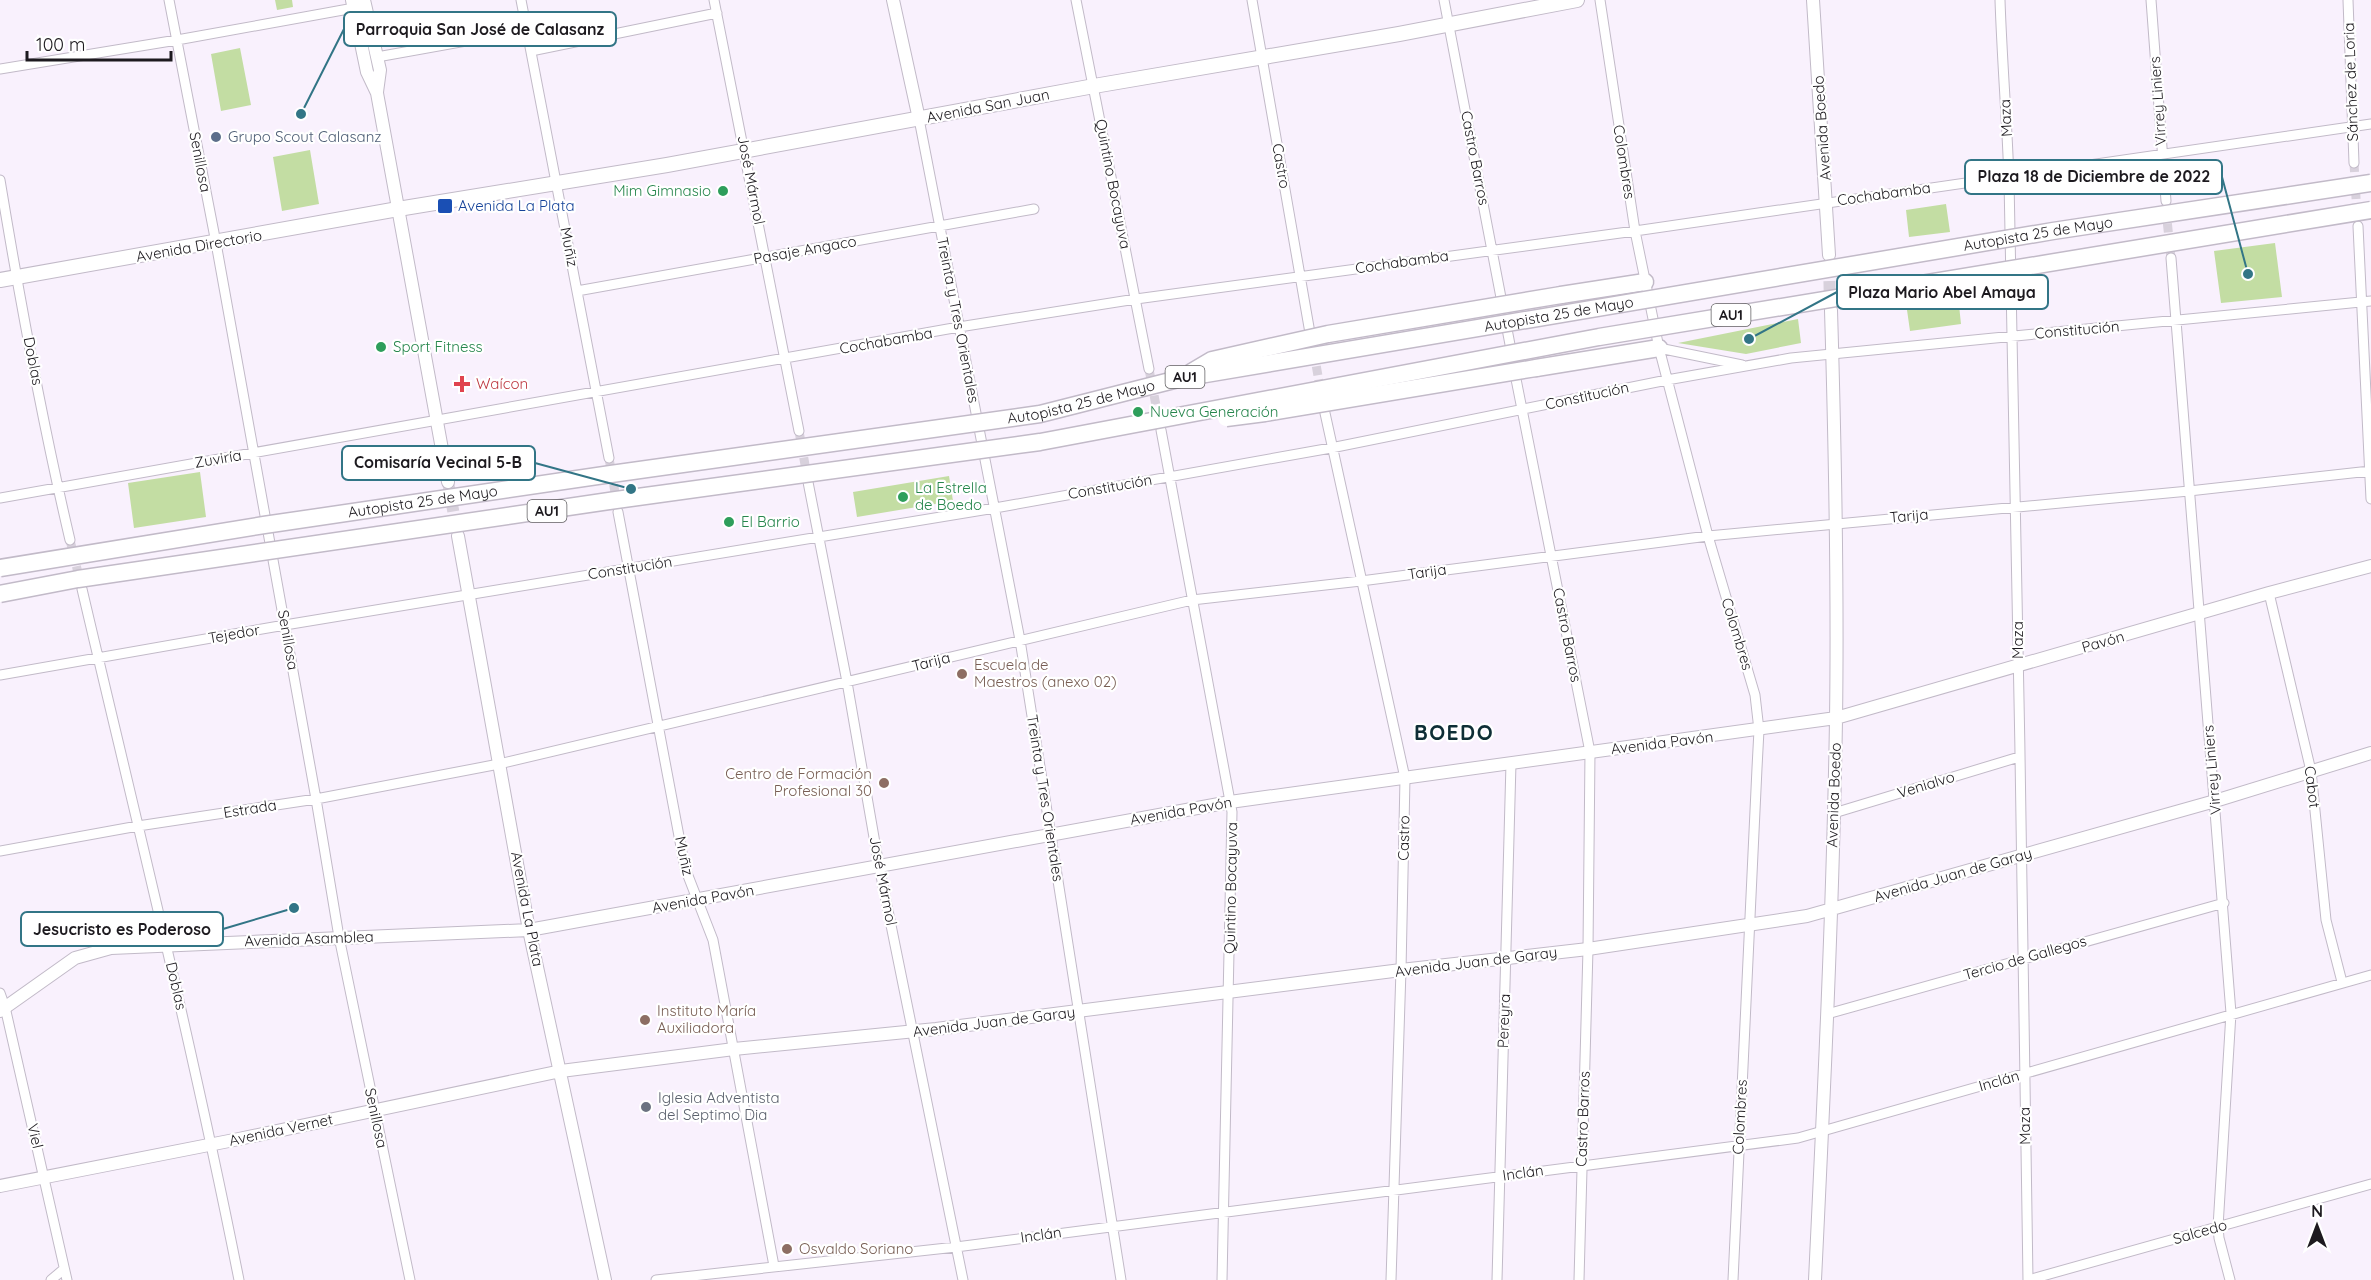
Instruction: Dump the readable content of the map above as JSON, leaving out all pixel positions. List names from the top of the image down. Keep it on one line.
{"streets":{"highway":["Autopista 25 de Mayo","AU1"],"main road":["Avenida San Juan","Avenida Boedo","Avenida Directorio","Treinta y Tres Orientales","Pavón","Avenida Pavón","Avenida Juan de Garay","Avenida La Plata","Avenida Asamblea","Avenida Vernet"],"street":["Sánchez de Loria","Virrey Liniers","Maza","Castro Barros","Senillosa","Colombres","Castro","José Mármol","Quintino Bocayuva","Cochabamba","Muñiz","Pasaje Angaco","Constitución","Doblas","Zuviría","Tarija","Tejedor","Venialvo","Cabot","Estrada","Tercio de Gallegos","Pereyra","Inclán","Viel","Salcedo"]},"crossings":[["Sánchez de Loria","Cochabamba"],["Virrey Liniers","Cochabamba"],["Virrey Liniers","Constitución"],["Virrey Liniers","Tarija"],["Virrey Liniers","Pavón"],["Virrey Liniers","Avenida Juan de Garay"],["Virrey Liniers","Tercio de Gallegos"],["Virrey Liniers","Inclán"],["Virrey Liniers","Salcedo"],["Avenida San Juan","Castro Barros"],["Avenida San Juan","Castro"],["Avenida San Juan","José Mármol"],["Avenida San Juan","Quintino Bocayuva"],["Avenida San Juan","Avenida Directorio"],["Avenida San Juan","Muñiz"],["Avenida San Juan","Treinta y Tres Orientales"],["Maza","Cochabamba"],["Maza","Constitución"],["Maza","Tarija"],["Maza","Pavón"],["Maza","Venialvo"],["Maza","Avenida Juan de Garay"],["Maza","Tercio de Gallegos"],["Maza","Inclán"],["Maza","Salcedo"],["Avenida Boedo","Cochabamba"],["Avenida Boedo","Constitución"],["Avenida Boedo","Tarija"],["Avenida Boedo","Pavón"],["Avenida Boedo","Avenida Pavón"],["Avenida Boedo","Venialvo"],["Avenida Boedo","Avenida Juan de Garay"],["Avenida Boedo","Tercio de Gallegos"],["Avenida Boedo","Inclán"],["Castro Barros","Cochabamba"],["Castro Barros","Constitución"],["Castro Barros","Tarija"],["Castro Barros","Avenida Pavón"],["Castro Barros","Avenida Juan de Garay"],["Castro Barros","Inclán"],["Senillosa","Avenida Directorio"],["Senillosa","Zuviría"],["Senillosa","Tejedor"],["Senillosa","Estrada"],["Senillosa","Avenida Asamblea"],["Senillosa","Avenida Vernet"],["Colombres","Cochabamba"],["Colombres","Constitución"],["Colombres","Tarija"],["Colombres","Avenida Pavón"],["Colombres","Avenida Juan de Garay"],["Colombres","Inclán"],["Castro","Cochabamba"],["Castro","Constitución"],["Castro","Tarija"],["Castro","Avenida Pavón"],["Castro","Avenida Juan de Garay"],["Castro","Inclán"],["José Mármol","Cochabamba"],["José Mármol","Pasaje Angaco"],["José Mármol","Constitución"],["José Mármol","Tarija"],["José Mármol","Avenida Pavón"],["José Mármol","Avenida Juan de Garay"],["José Mármol","Inclán"],["Quintino Bocayuva","Cochabamba"],["Quintino Bocayuva","Constitución"],["Quintino Bocayuva","Tarija"],["Quintino Bocayuva","Avenida Pavón"],["Quintino Bocayuva","Avenida Juan de Garay"],["Quintino Bocayuva","Inclán"],["Cochabamba","Muñiz"],["Cochabamba","Treinta y Tres Orientales"],["Cochabamba","Zuviría"],["Avenida Directorio","Doblas"],["Muñiz","Pasaje Angaco"],["Muñiz","Constitución"],["Muñiz","Tarija"],["Muñiz","Avenida Pavón"],["Muñiz","Avenida Juan de Garay"],["Muñiz","Inclán"],["Pasaje Angaco","Treinta y Tres Orientales"],["Treinta y Tres Orientales","Constitución"],["Treinta y Tres Orientales","Tarija"],["Treinta y Tres Orientales","Avenida Pavón"],["Treinta y Tres Orientales","Avenida Juan de Garay"],["Treinta y Tres Orientales","Inclán"],["Constitución","Tejedor"],["Constitución","Avenida La Plata"],["Doblas","Zuviría"],["Doblas","Tejedor"],["Doblas","Estrada"],["Doblas","Avenida Asamblea"],["Doblas","Avenida Vernet"],["Tarija","Estrada"],["Tarija","Avenida La Plata"],["Tejedor","Avenida La Plata"],["Pavón","Avenida Pavón"],["Pavón","Cabot"],["Avenida Pavón","Avenida La Plata"],["Avenida Pavón","Avenida Asamblea"],["Avenida Pavón","Pereyra"],["Cabot","Avenida Juan de Garay"],["Cabot","Inclán"],["Estrada","Avenida La Plata"],["Avenida Juan de Garay","Avenida La Plata"],["Avenida Juan de Garay","Pereyra"],["Avenida Juan de Garay","Avenida Vernet"],["Avenida La Plata","Avenida Asamblea"],["Avenida La Plata","Avenida Vernet"],["Avenida Asamblea","Viel"],["Pereyra","Inclán"],["Avenida Vernet","Viel"]],"districts":["BOEDO"],"places":{"other":["Parroquia San José de Calasanz","Grupo Scout Calasanz","Mim Gimnasio","Plaza 18 de Diciembre de 2022","Plaza Mario Abel Amaya","Sport Fitness","Nueva Generación","Comisaría Vecinal 5-B","La Estrella de Boedo","El Barrio","Escuela de Maestros (anexo 02)","Centro de Formación Profesional 30","Jesucristo es Poderoso","Instituto María Auxiliadora","Iglesia Adventista del Septimo Dia","Osvaldo Soriano"],"transit":["Avenida La Plata"],"health":["Waícon"]},"scale_bar":"100 m","north":"top"}
